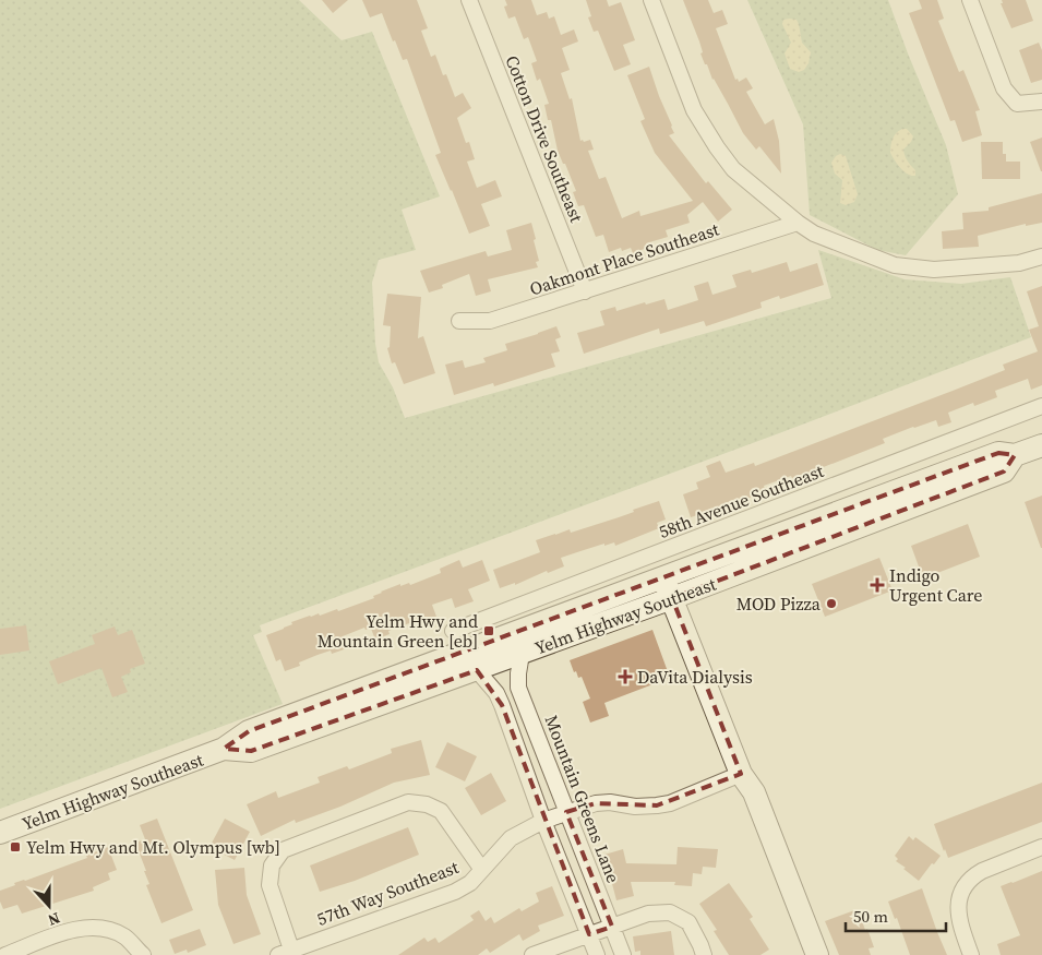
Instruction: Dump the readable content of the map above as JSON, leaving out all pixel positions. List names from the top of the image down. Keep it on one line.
{"streets":{"main road":["Yelm Highway Southeast"],"street":["Cotton Drive Southeast","Oakmont Place Southeast","58th Avenue Southeast","Mountain Greens Lane","57th Way Southeast"]},"crossings":[["Cotton Drive Southeast","Oakmont Place Southeast"],["Yelm Highway Southeast","Mountain Greens Lane"],["Mountain Greens Lane","57th Way Southeast"]],"places":{"health":["Indigo Urgent Care","DaVita Dialysis"],"other":["MOD Pizza"],"transit":["Yelm Hwy and Mountain Green [eb]","Yelm Hwy and Mt. Olympus [wb]"]},"scale_bar":"50 m","north":"bottom"}
